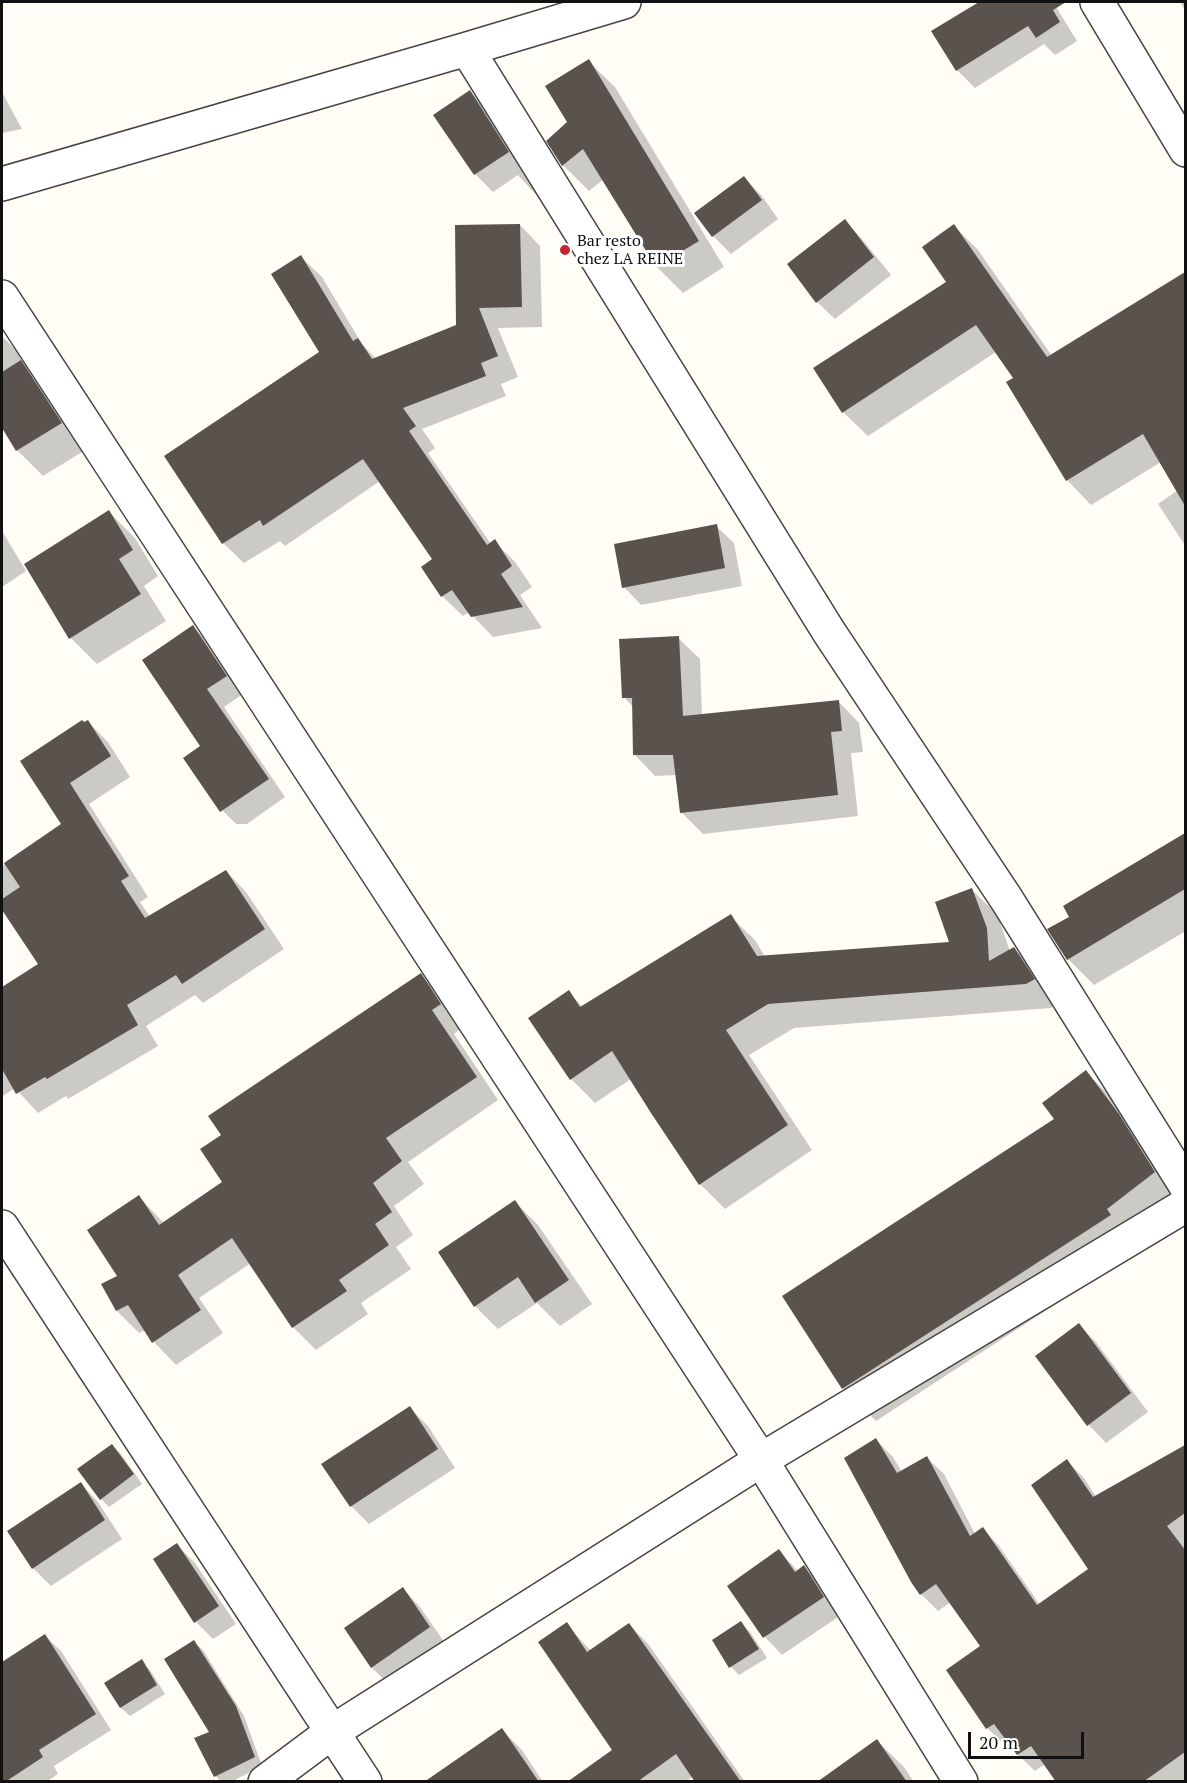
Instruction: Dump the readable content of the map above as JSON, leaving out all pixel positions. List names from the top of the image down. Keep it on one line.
{"places":["Bar resto chez LA REINE"],"scale_bar":"20 m"}
